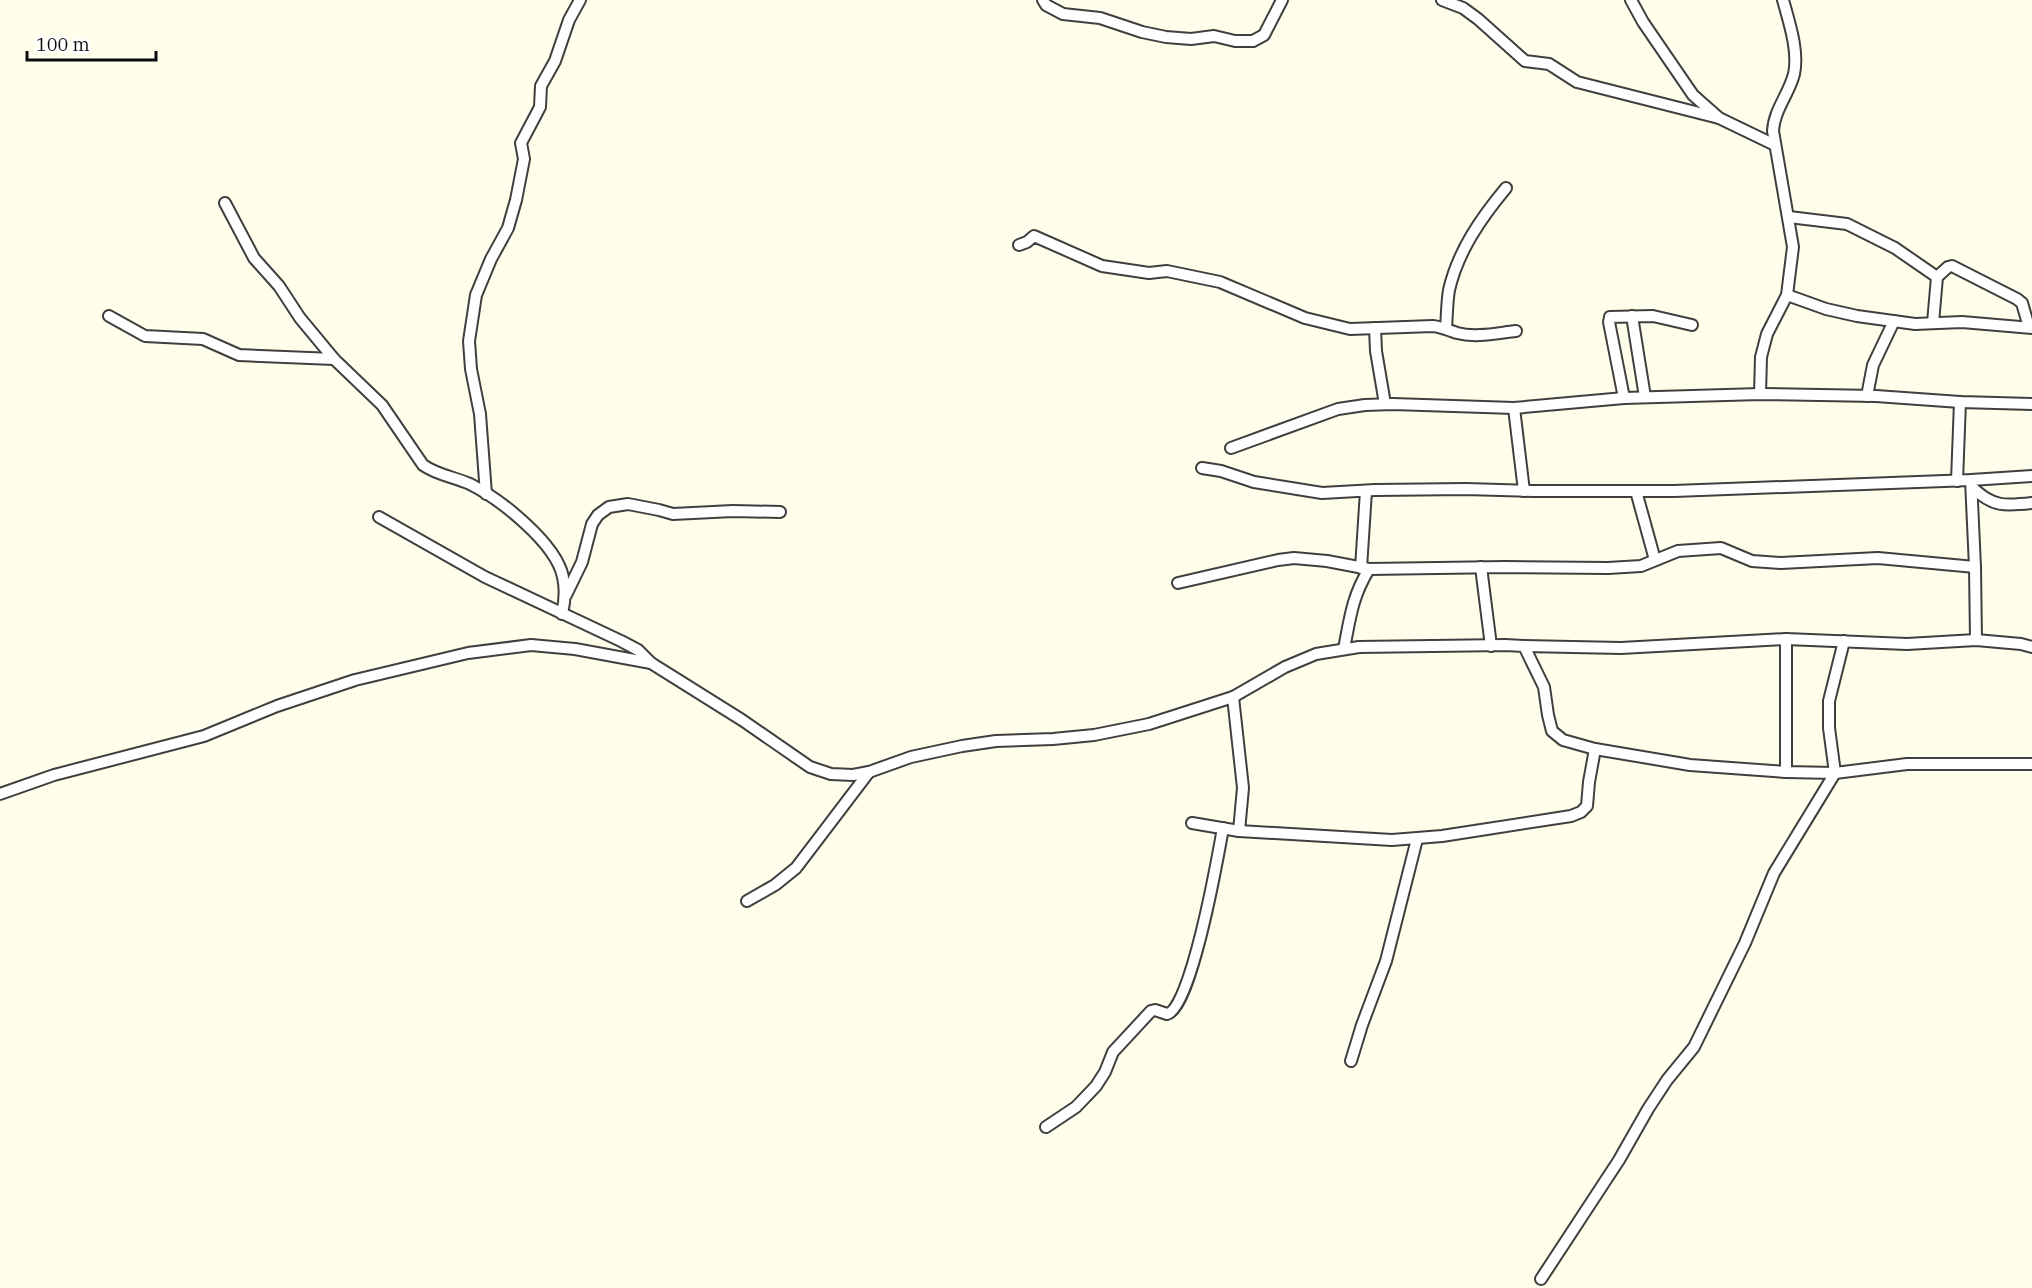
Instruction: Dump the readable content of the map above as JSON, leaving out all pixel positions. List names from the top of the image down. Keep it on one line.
{"scale_bar":"100 m"}
